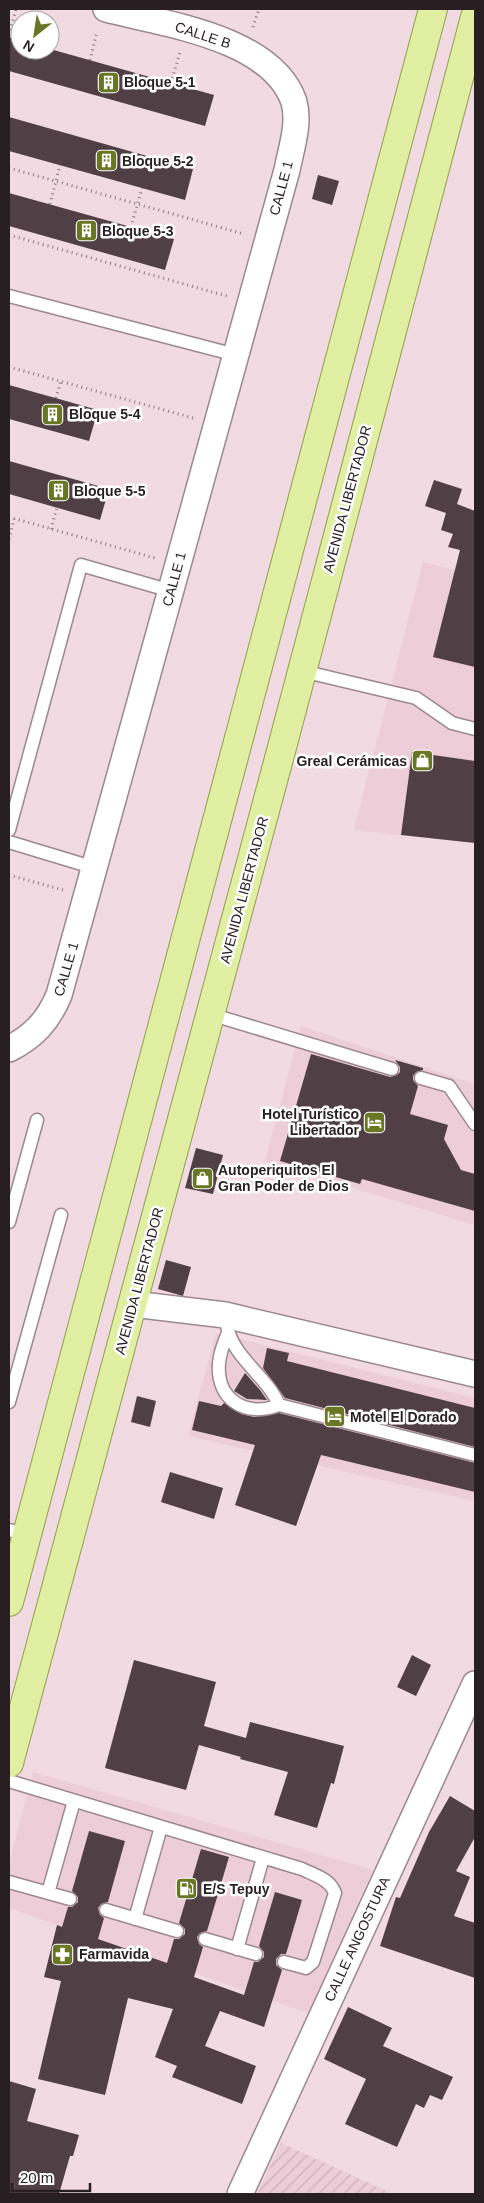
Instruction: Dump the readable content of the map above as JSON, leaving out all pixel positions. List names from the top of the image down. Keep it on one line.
{"streets":{"main road":["AVENIDA LIBERTADOR"],"street":["CALLE B","CALLE 1","CALLE ANGOSTURA"]},"crossings":[["CALLE B","CALLE 1"]],"places":{"building":["Bloque 5-1","Bloque 5-2","Bloque 5-3","Bloque 5-4","Bloque 5-5"],"shop":["Greal Cerámicas","Autoperiquitos El Gran Poder de Dios"],"hotel":["Hotel Turístico Libertador","Motel El Dorado"],"fuel station":["E/S Tepuy"],"pharmacy":["Farmavida"]},"scale_bar":"20 m","north":"bottom left"}
